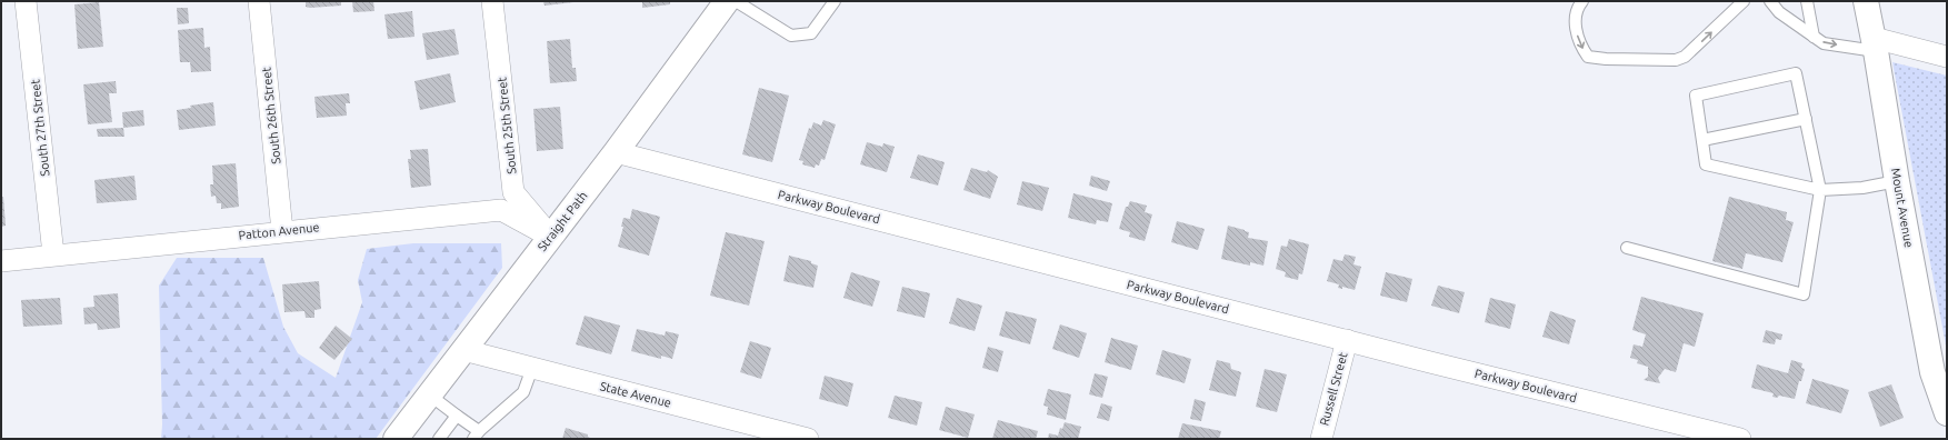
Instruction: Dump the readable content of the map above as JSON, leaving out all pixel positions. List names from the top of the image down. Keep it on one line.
{"streets":{"main road":["Mount Avenue","Straight Path"],"street":["South 26th Street","South 25th Street","South 27th Street","Parkway Boulevard","Patton Avenue","Russell Street","State Avenue"]},"crossings":[["South 26th Street","Patton Avenue"],["South 25th Street","Straight Path"],["South 25th Street","Patton Avenue"],["South 27th Street","Patton Avenue"],["Parkway Boulevard","Straight Path"],["Parkway Boulevard","Russell Street"],["Straight Path","Patton Avenue"],["Straight Path","State Avenue"]]}
